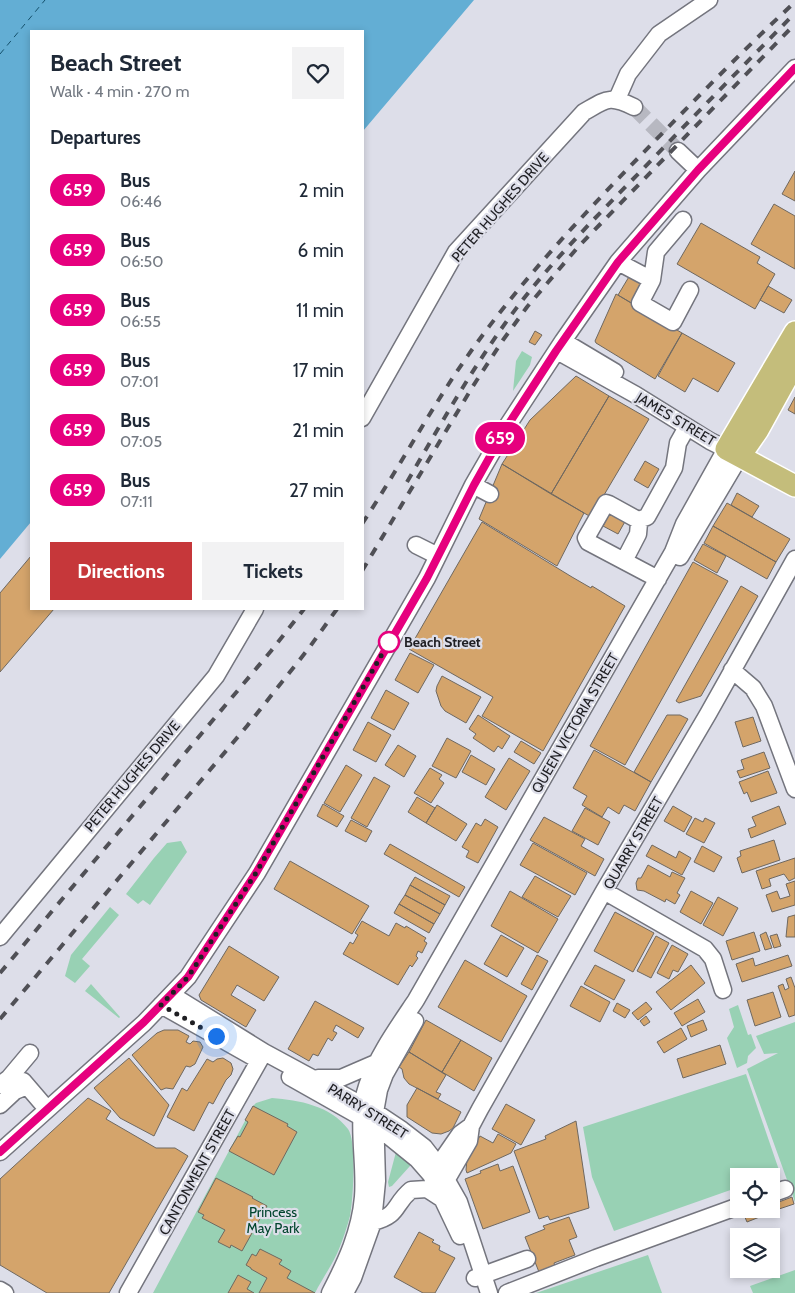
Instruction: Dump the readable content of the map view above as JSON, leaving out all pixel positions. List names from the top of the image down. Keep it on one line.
{"streets":{"main road":["JAMES STREET","QUEEN VICTORIA STREET"],"street":["PETER HUGHES DRIVE","QUARRY STREET","PARRY STREET","CANTONMENT STREET"]},"crossings":[["JAMES STREET","QUEEN VICTORIA STREET"],["QUEEN VICTORIA STREET","PARRY STREET"],["QUARRY STREET","PARRY STREET"],["PARRY STREET","CANTONMENT STREET"]],"parks":["Princess May Park"],"places":["Beach Street"],"lines":["bus line 659"],"page":{"on_map":"659","heading":[["Beach Street","Walk · 4 min · 270 m"],"Departures"],"list":[{"mark":"659","name":"Bus","note":"06:46","value":"2 min"},{"mark":"659","name":"Bus","note":"06:50","value":"6 min"},{"mark":"659","name":"Bus","note":"06:55","value":"11 min"},{"mark":"659","name":"Bus","note":"07:01","value":"17 min"},{"mark":"659","name":"Bus","note":"07:05","value":"21 min"},{"mark":"659","name":"Bus","note":"07:11","value":"27 min"}],"buttons":["Directions","Tickets"]}}
